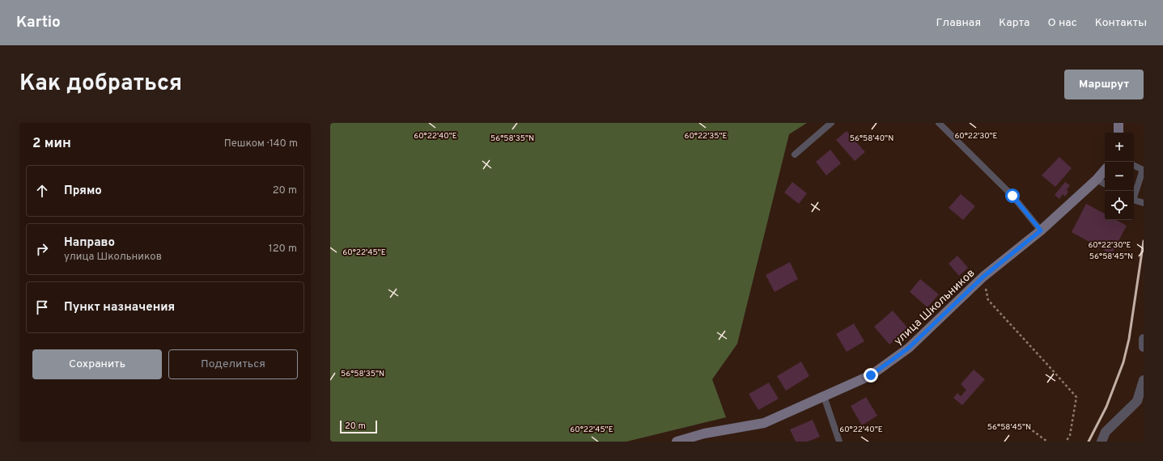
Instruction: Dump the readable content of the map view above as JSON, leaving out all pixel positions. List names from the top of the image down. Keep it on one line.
{"streets":{"street":["улица Школьников"]},"scale_bar":"20 m","page":{"header":"Kartio","nav":["Главная","Карта","О нас","Контакты"],"title":"Как добраться","buttons":["Маршрут",["Сохранить","Поделиться"]],"heading":["2 мин","Пешком · 140 m"],"map_buttons":["+","−"],"list":[["Прямо","20 m"],["Направо","улица Школьников","120 m"],"Пункт назначения"],"scale":"20 m"},"coordinates":["60°22'40\"E","60°22'35\"E","60°22'30\"E","56°58'35\"N","56°58'40\"N","60°22'45\"E","56°58'45\"N"]}
